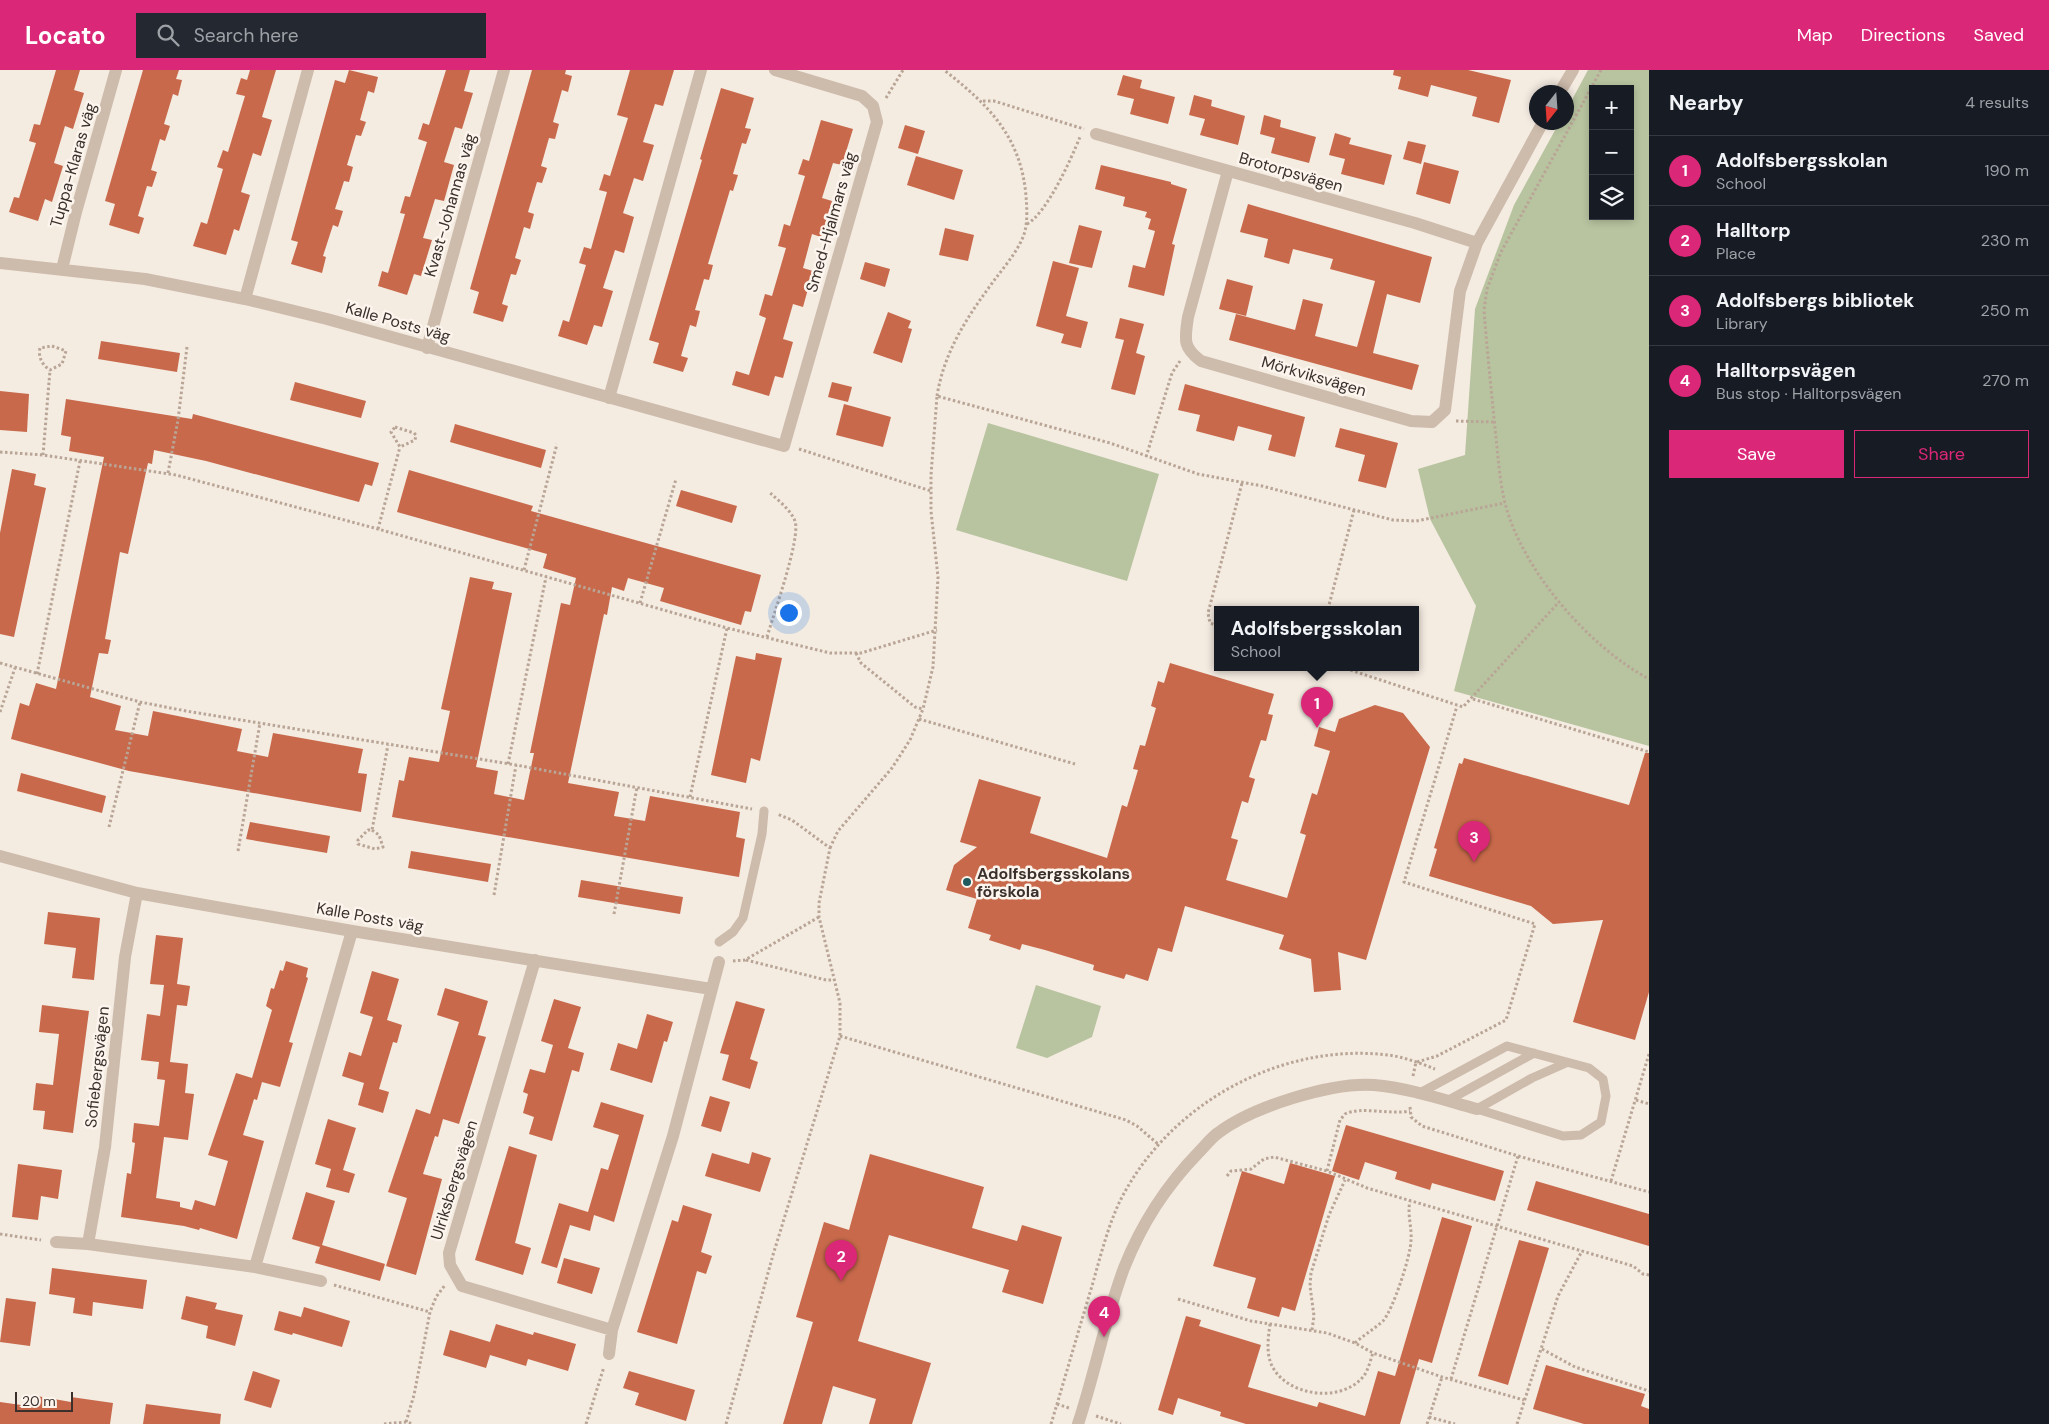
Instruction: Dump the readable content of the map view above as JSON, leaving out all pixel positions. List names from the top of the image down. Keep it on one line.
{"streets":{"street":["Tuppa-Klaras väg","Brotorpsvägen","Kvast-Johannas väg","Smed-Hjalmars väg","Kalle Posts väg","Mörkviksvägen","Sofiebergsvägen","Ulriksbergsvägen"]},"crossings":[["Tuppa-Klaras väg","Kalle Posts väg"],["Kvast-Johannas väg","Kalle Posts väg"],["Smed-Hjalmars väg","Kalle Posts väg"],["Kalle Posts väg","Sofiebergsvägen"],["Kalle Posts väg","Ulriksbergsvägen"]],"places":["Adolfsbergsskolans förskola"],"scale_bar":"20 m","north":"bottom","page":{"header":"Locato","search":"Search here","nav":["Map","Directions","Saved"],"heading":["Nearby","4 results"],"map_buttons":["+","−"],"list":[{"mark":"1","name":"Adolfsbergsskolan","note":"School","value":"190 m"},{"mark":"2","name":"Halltorp","note":"Place","value":"230 m"},{"mark":"3","name":"Adolfsbergs bibliotek","note":"Library","value":"250 m"},{"mark":"4","name":"Halltorpsvägen","note":"Bus stop · Halltorpsvägen","value":"270 m"}],"buttons":["Save","Share"],"popup":["Adolfsbergsskolan","School"],"pins":["1","3","2","4"],"scale":"20 m"}}
